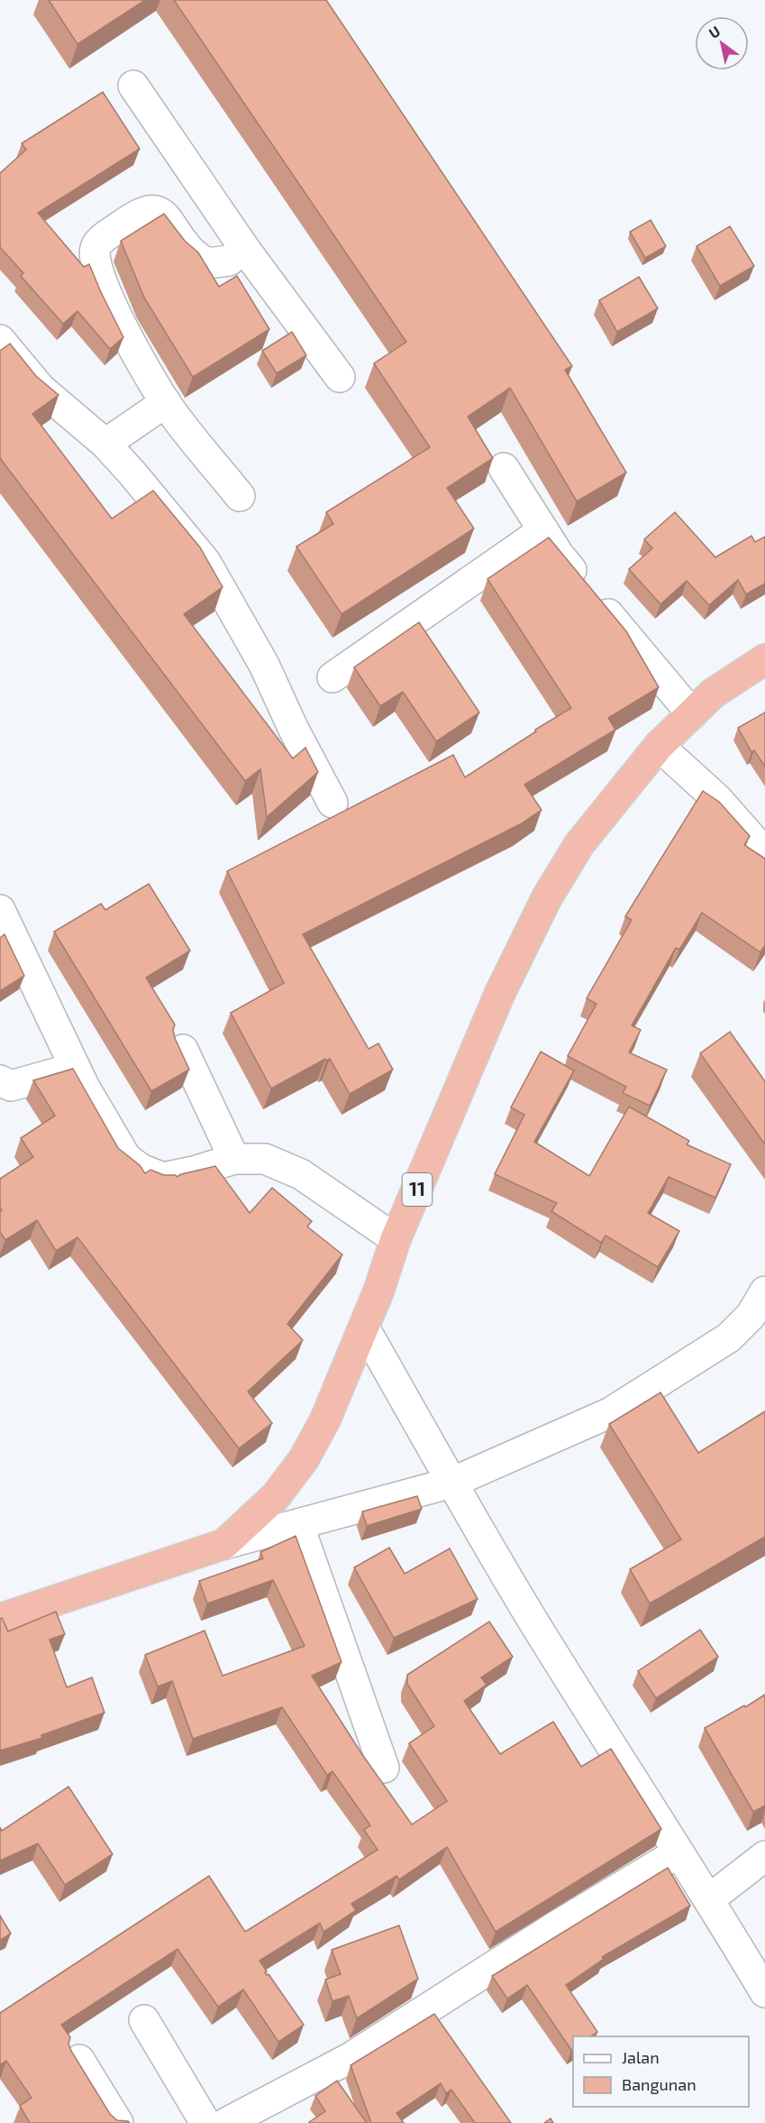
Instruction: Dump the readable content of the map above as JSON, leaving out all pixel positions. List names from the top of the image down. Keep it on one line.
{"streets":{"highway":["11"]},"legend":["Jalan","Bangunan"],"north":"top left"}
